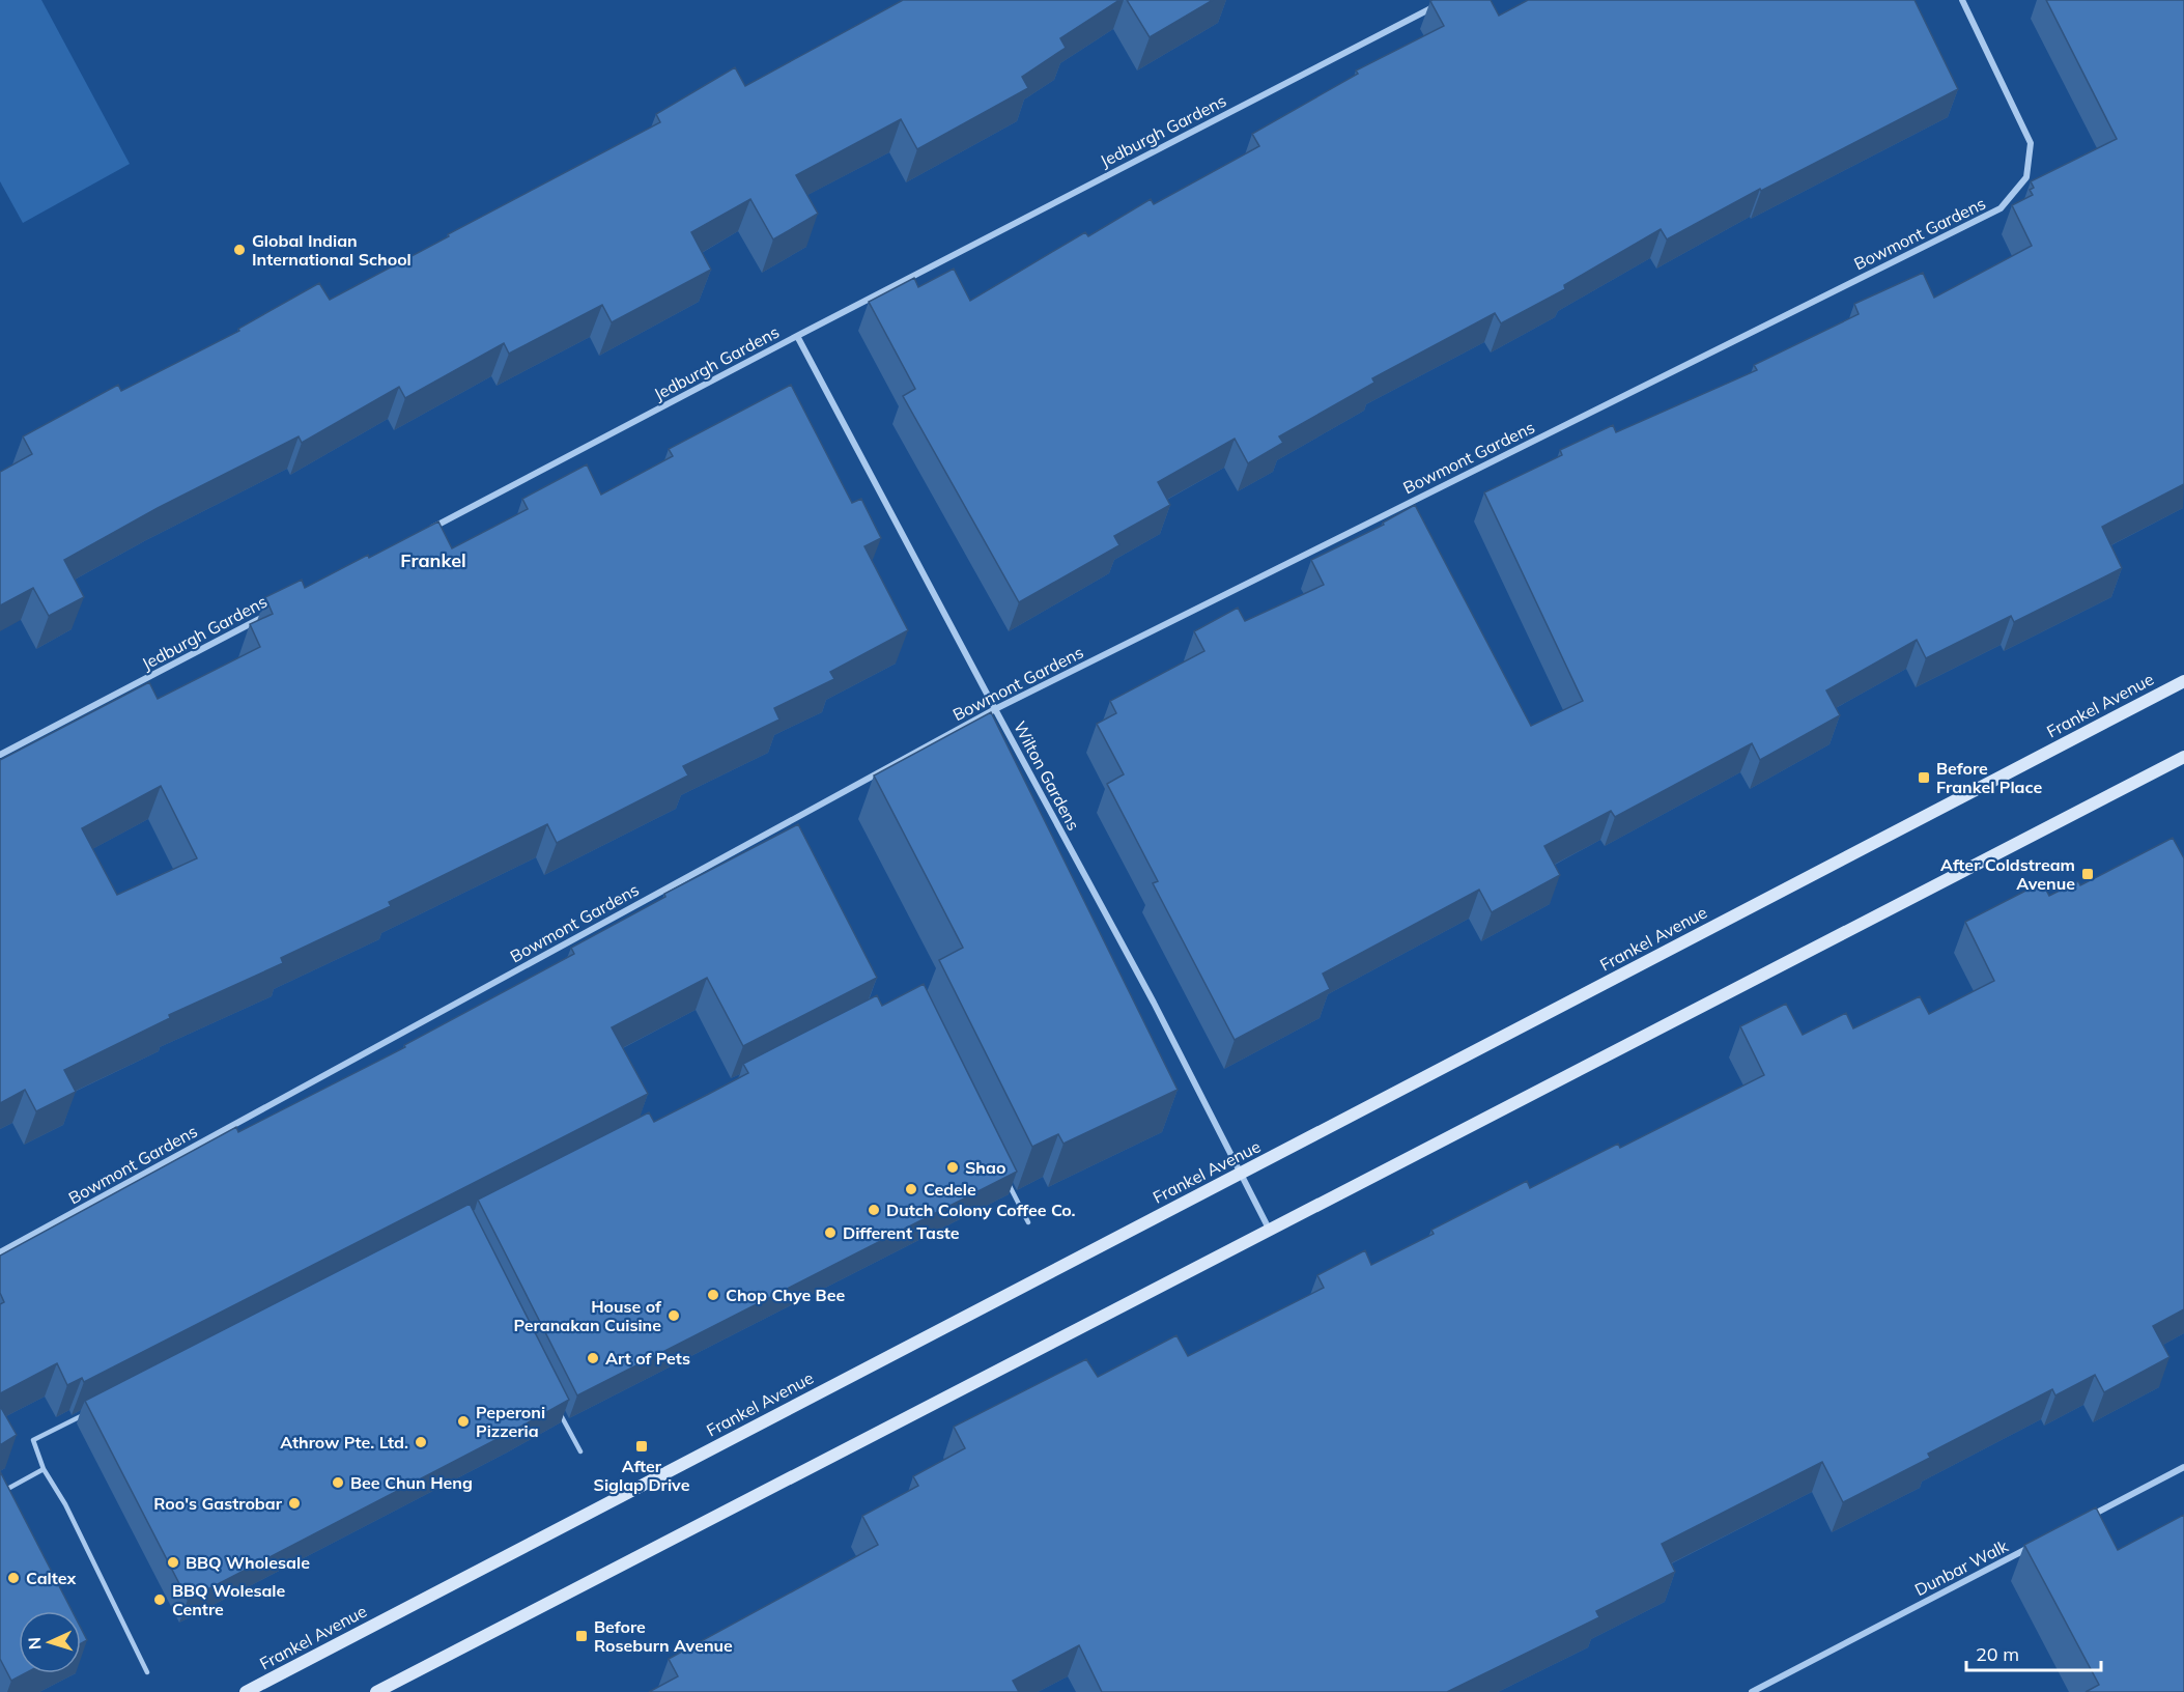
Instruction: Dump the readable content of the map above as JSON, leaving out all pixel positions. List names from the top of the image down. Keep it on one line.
{"streets":{"street":["Jedburgh Gardens","Bowmont Gardens","Frankel Avenue","Wilton Gardens","Dunbar Walk"]},"crossings":[["Jedburgh Gardens","Wilton Gardens"],["Bowmont Gardens","Wilton Gardens"],["Frankel Avenue","Wilton Gardens"]],"districts":["Frankel"],"places":{"other":["Global Indian International School","Shao","Cedele","Dutch Colony Coffee Co.","Different Taste","Chop Chye Bee","House of Peranakan Cuisine","Art of Pets","Peperoni Pizzeria","Athrow Pte. Ltd.","Bee Chun Heng","Roo's Gastrobar","BBQ Wholesale","Caltex","BBQ Wolesale Centre"],"transit":["Before Frankel Place","After Coldstream Avenue","After Siglap Drive","Before Roseburn Avenue"]},"scale_bar":"20 m","north":"left"}
